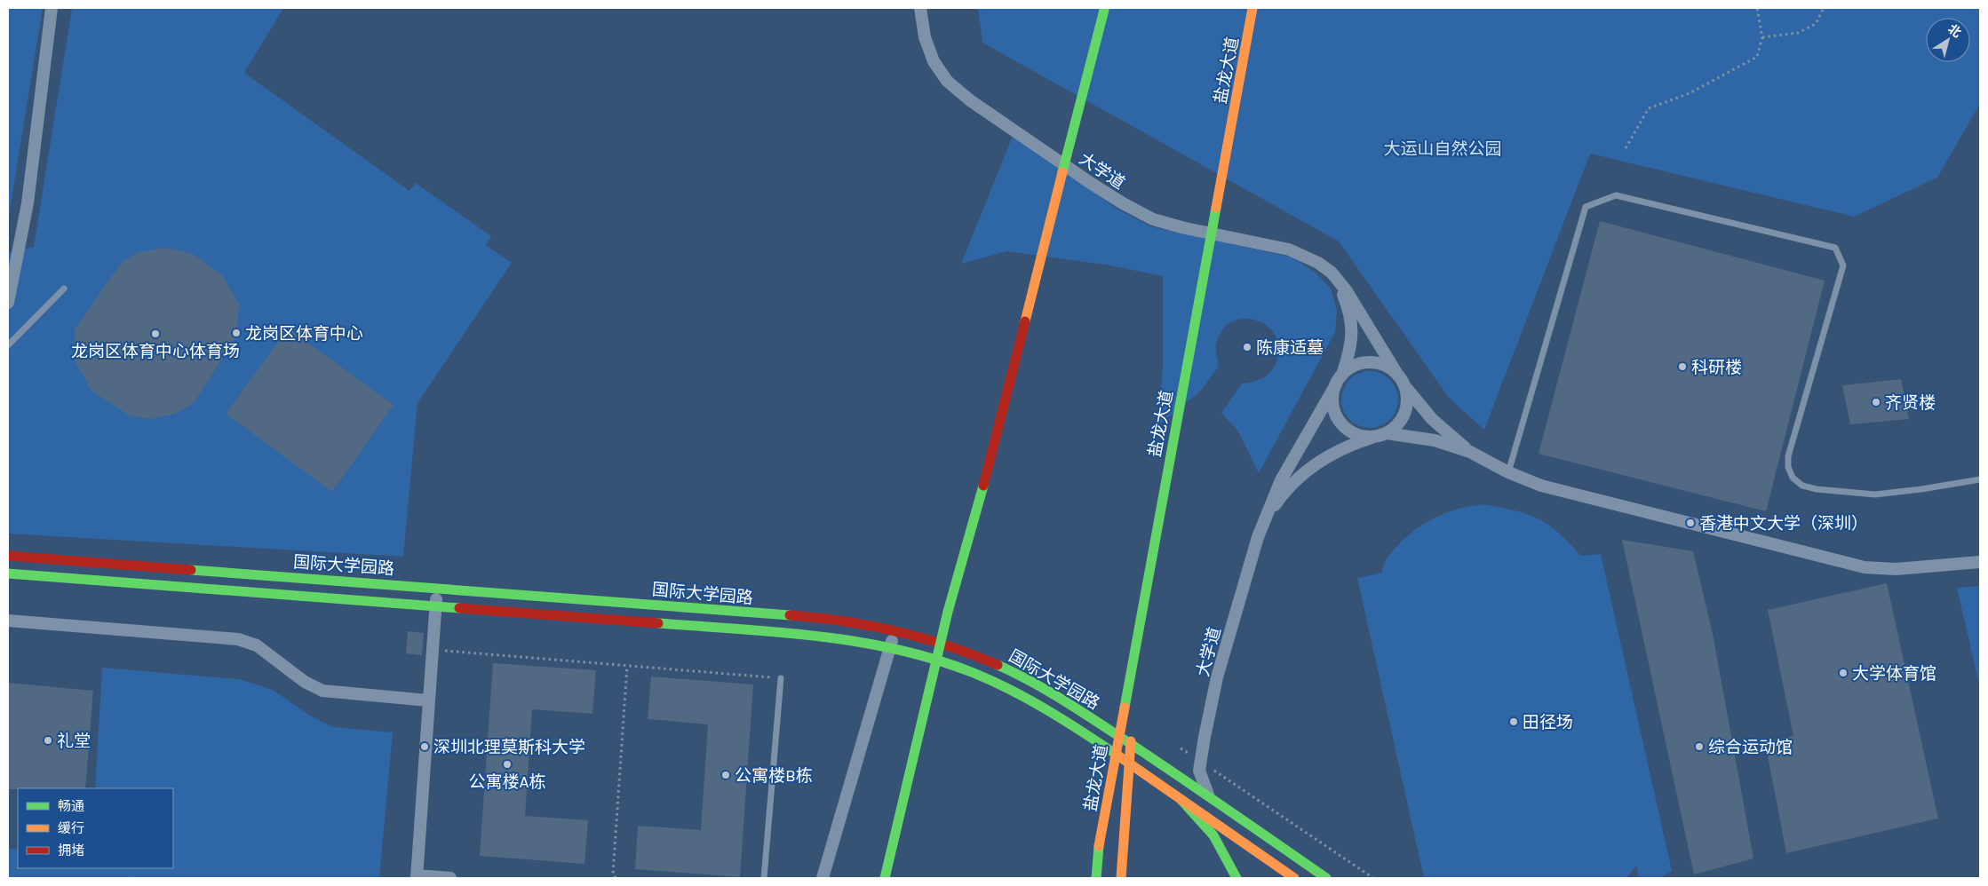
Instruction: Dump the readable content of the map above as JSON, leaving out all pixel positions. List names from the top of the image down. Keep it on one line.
{"streets":{"main road":["盐龙大道","国际大学园路"],"street":["大学道"]},"crossings":[["大学道","国际大学园路"]],"parks":["大运山自然公园"],"places":["龙岗区体育中心","龙岗区体育中心体育场","陈康适墓","科研楼","齐贤楼","香港中文大学（深圳）","大学体育馆","田径场","礼堂","深圳北理莫斯科大学","综合运动馆","公寓楼A栋","公寓楼B栋"],"legend":["畅通","缓行","拥堵"],"north":"top right"}
